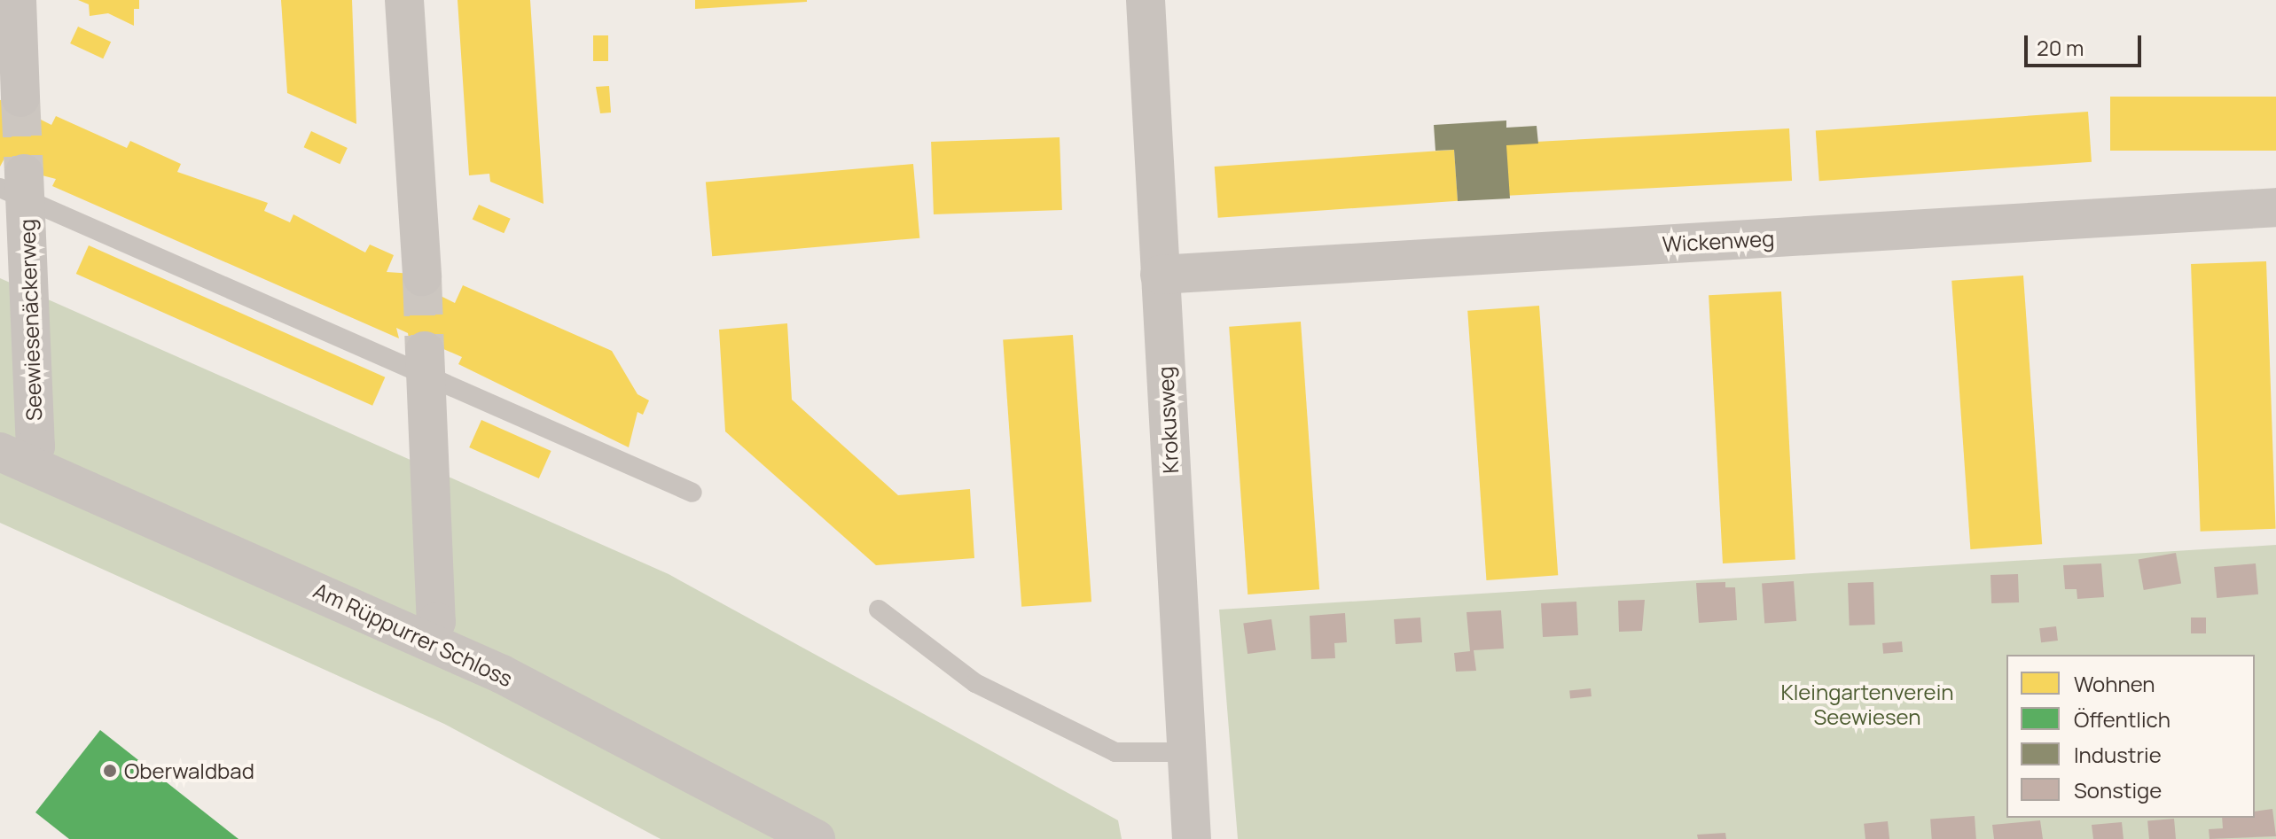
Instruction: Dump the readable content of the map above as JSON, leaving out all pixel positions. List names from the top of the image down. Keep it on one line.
{"streets":{"street":["Wickenweg","Seewiesenäckerweg","Krokusweg","Am Rüppurrer Schloss"]},"crossings":[["Wickenweg","Krokusweg"],["Seewiesenäckerweg","Am Rüppurrer Schloss"]],"parks":["Kleingartenverein Seewiesen"],"places":["Oberwaldbad"],"legend":["Wohnen","Öffentlich","Industrie","Sonstige"],"scale_bar":"20 m"}
